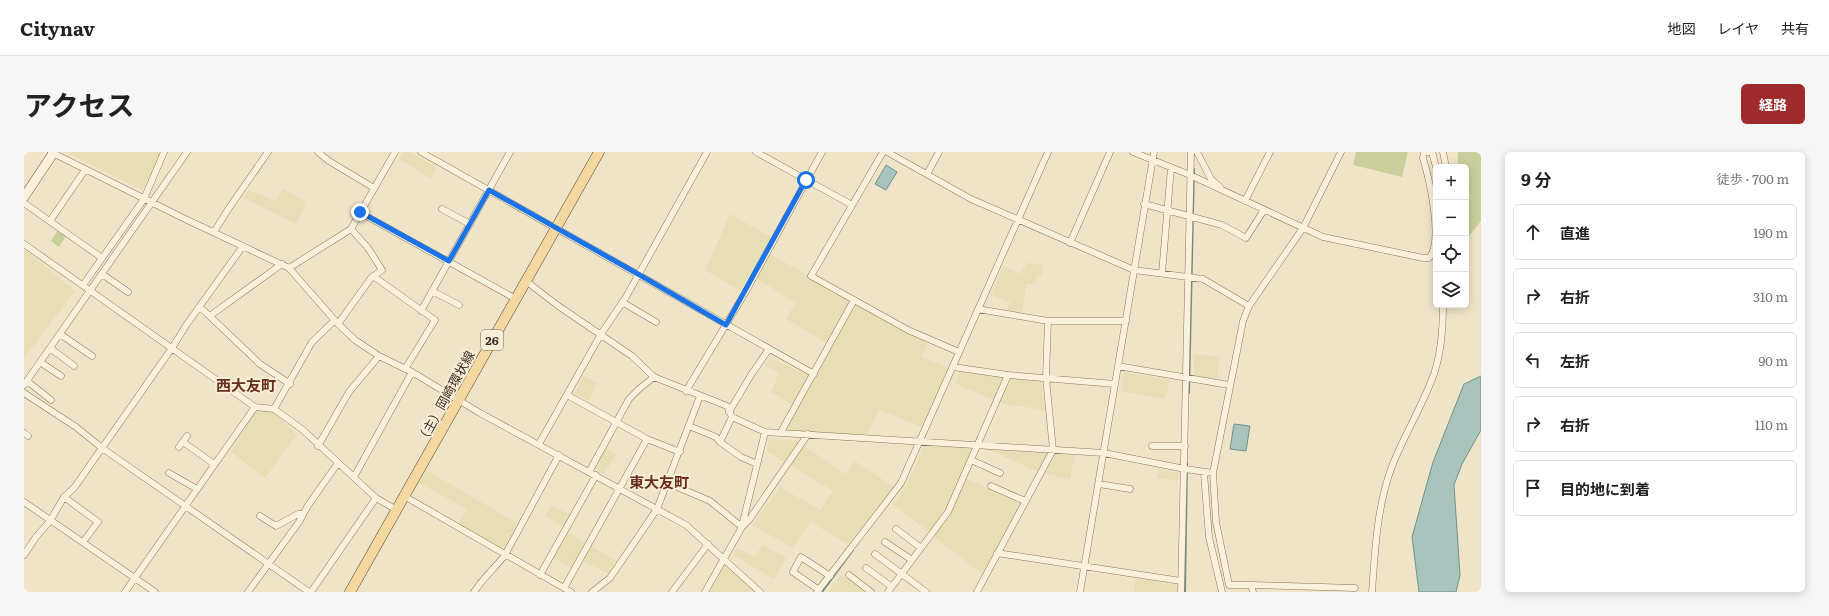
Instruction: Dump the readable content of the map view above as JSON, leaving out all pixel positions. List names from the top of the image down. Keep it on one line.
{"streets":{"main road":["26","（主）岡崎環状線"]},"districts":["西大友町","東大友町"],"page":{"header":"Citynav","nav":["地図","レイヤ","共有"],"title":"アクセス","buttons":"経路","heading":["9 分","徒歩 · 700 m"],"map_buttons":["+","−"],"list":[["直進","190 m"],["右折","310 m"],["左折","90 m"],["右折","110 m"],"目的地に到着"]}}
